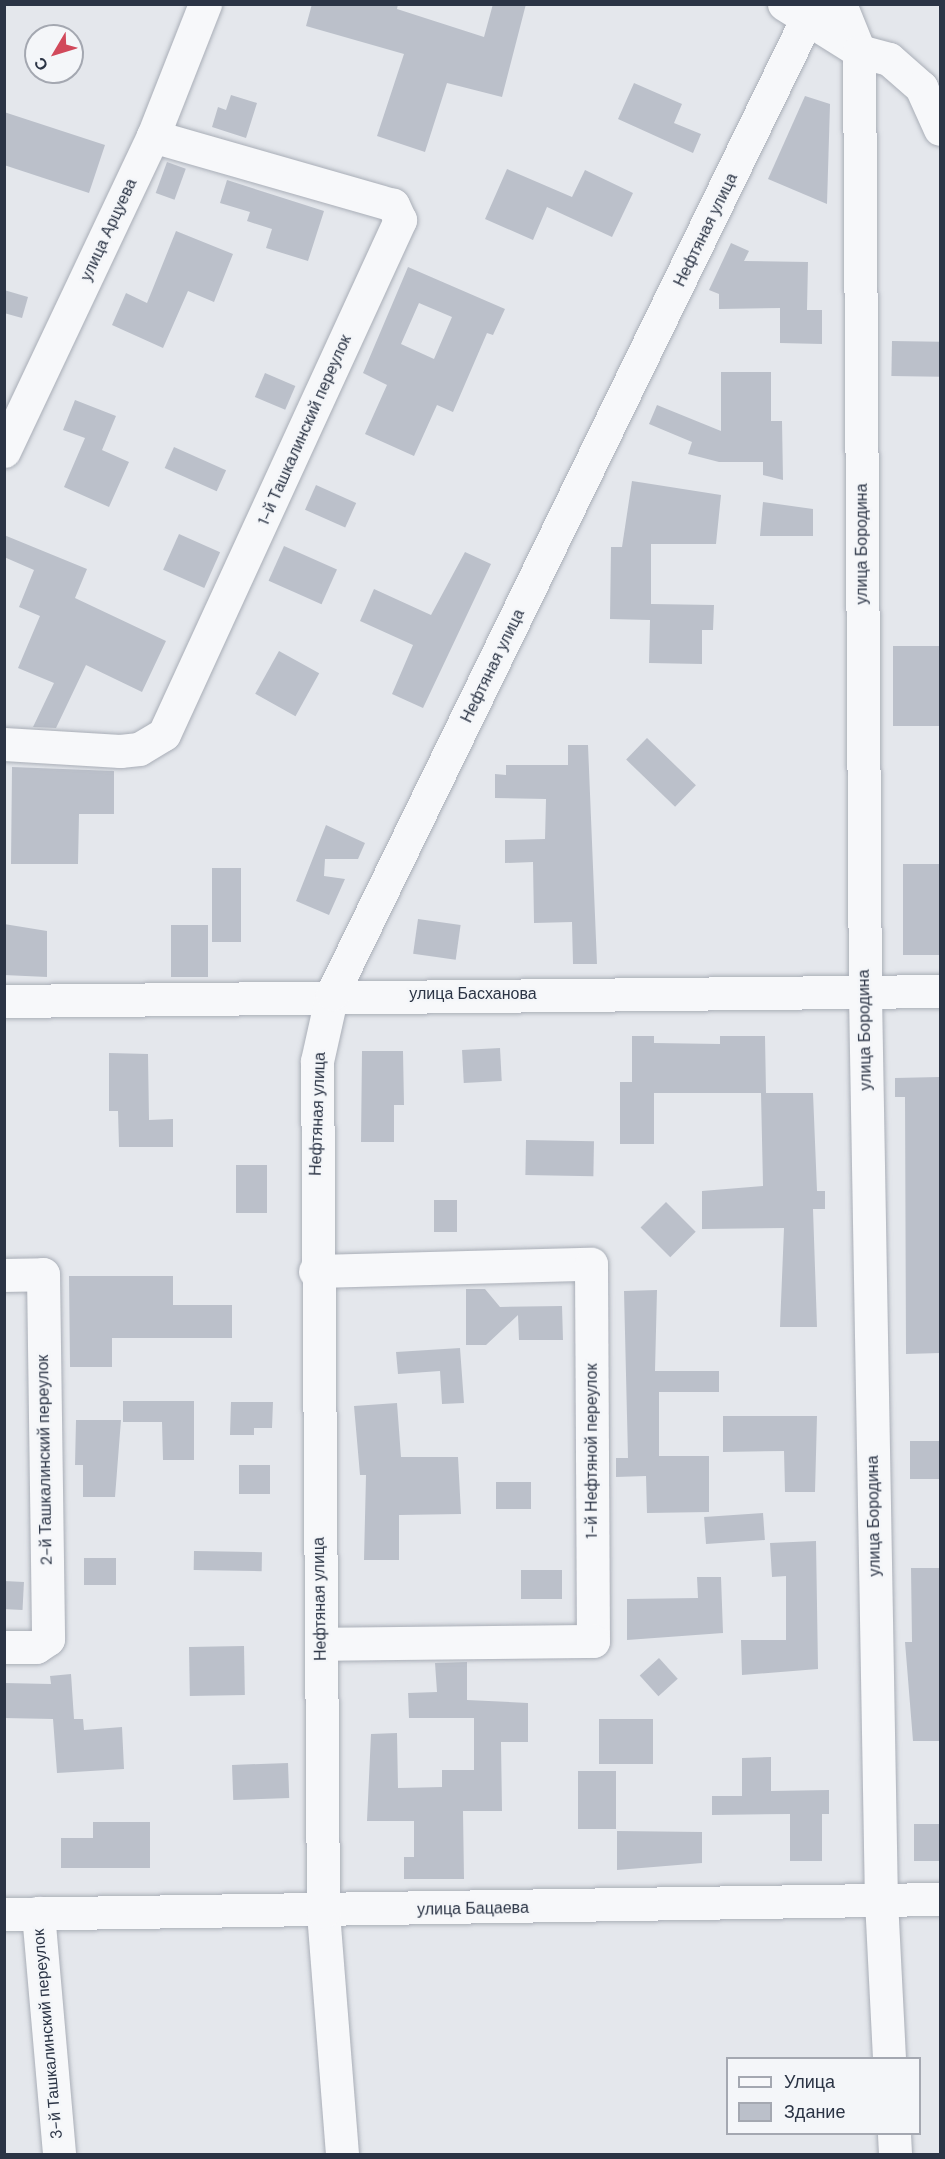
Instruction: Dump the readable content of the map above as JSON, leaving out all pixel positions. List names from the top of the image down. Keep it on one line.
{"streets":{"street":["улица Арцуева","Нефтяная улица","1-й Ташкалинский переулок","улица Бородина","улица Басханова","1-й Нефтяной переулок","2-й Ташкалинский переулок","улица Бацаева","3-й Ташкалинский переулок"]},"crossings":[["улица Арцуева","1-й Ташкалинский переулок"],["Нефтяная улица","улица Басханова"],["Нефтяная улица","1-й Нефтяной переулок"],["Нефтяная улица","улица Бацаева"],["улица Бородина","улица Басханова"],["улица Бородина","улица Бацаева"],["улица Бацаева","3-й Ташкалинский переулок"]],"legend":["Улица","Здание"],"north":"bottom left"}
